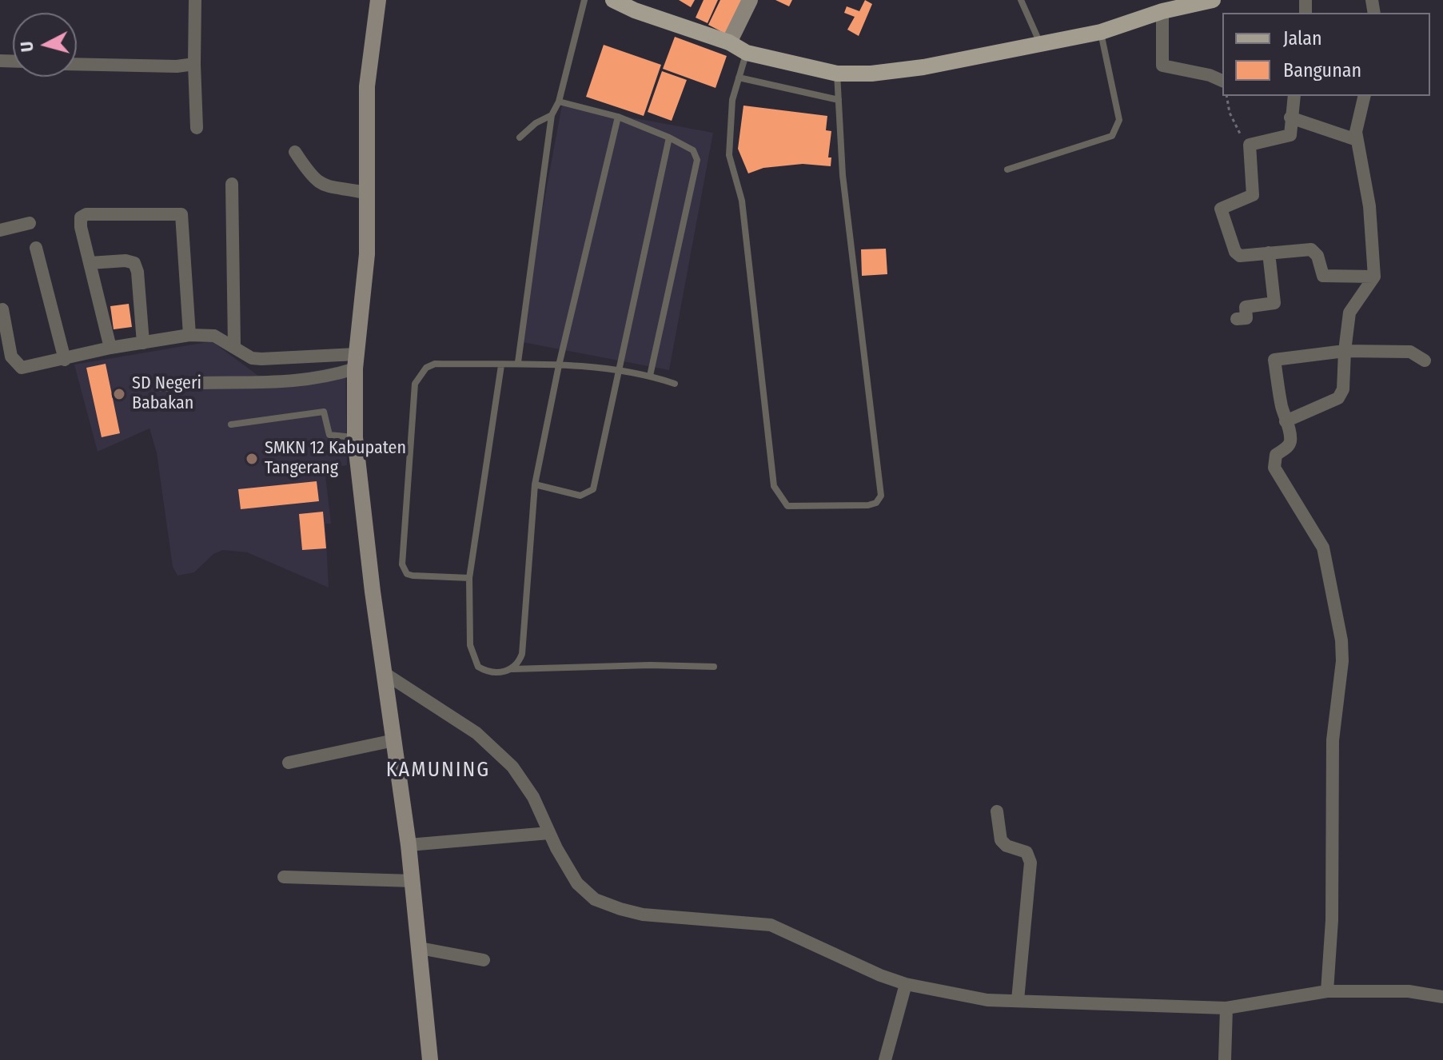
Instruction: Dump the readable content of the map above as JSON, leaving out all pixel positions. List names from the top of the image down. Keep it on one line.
{"districts":["KAMUNING"],"places":["SD Negeri Babakan","SMKN 12 Kabupaten Tangerang"],"legend":["Jalan","Bangunan"],"north":"left"}
